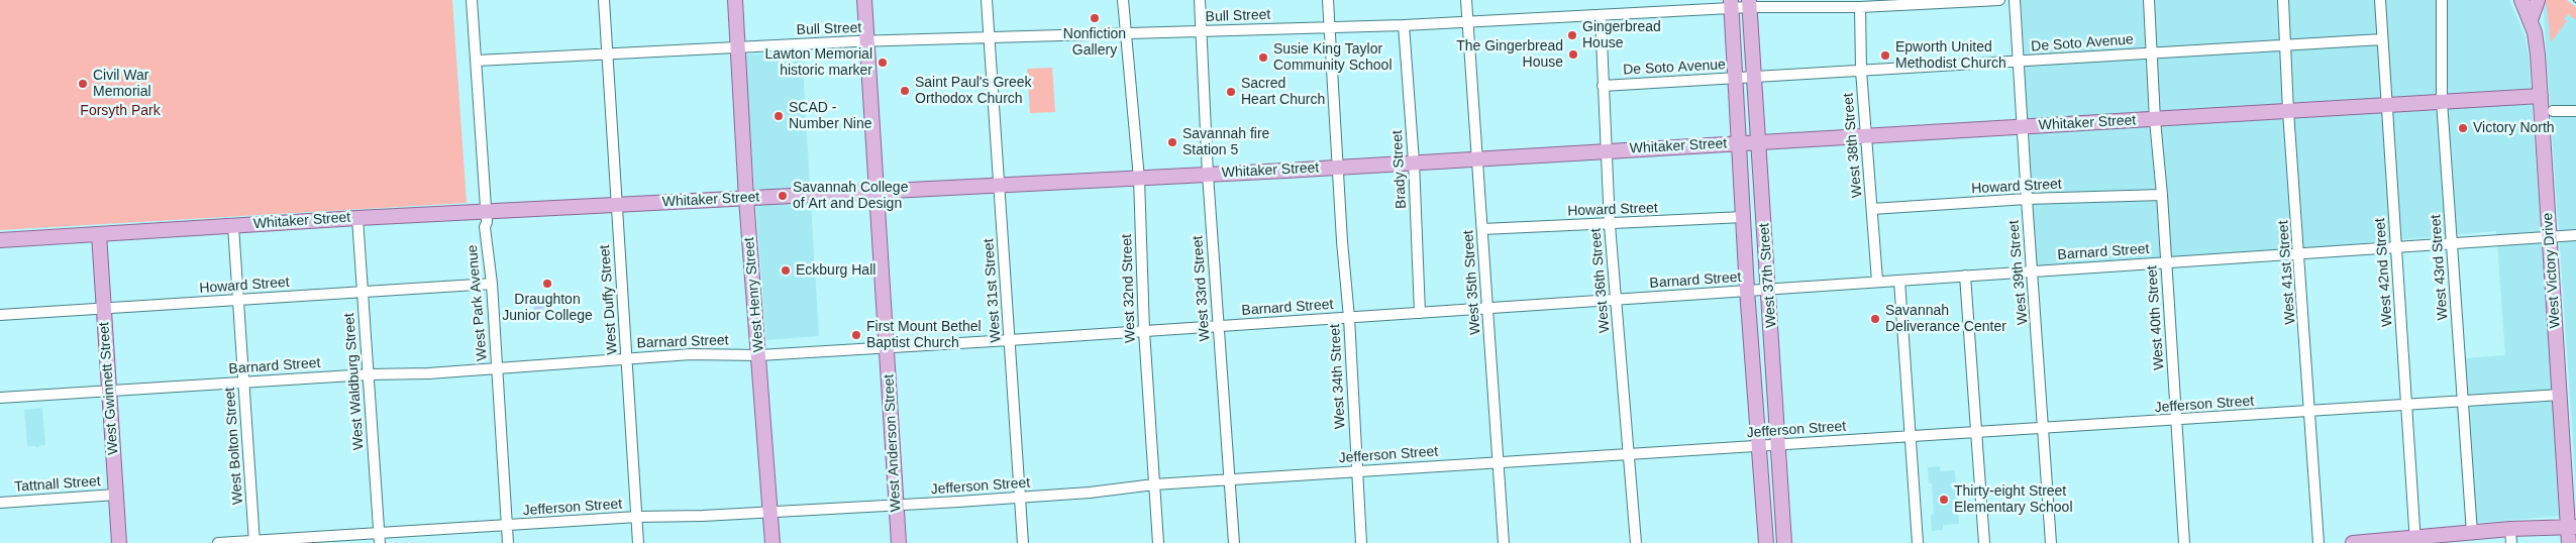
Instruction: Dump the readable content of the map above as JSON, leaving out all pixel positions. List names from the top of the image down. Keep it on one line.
{"streets":{"main road":["Whitaker Street","West Victory Drive","West 37th Street","West Henry Street","West Gwinnett Street","West Anderson Street"],"street":["Bull Street","De Soto Avenue","West 38th Street","Brady Street","Howard Street","Barnard Street","West 43rd Street","West 39th Street","West 41st Street","West 42nd Street","West 36th Street","West 35th Street","West 32nd Street","West 33rd Street","West 31st Street","West Duffy Street","West Park Avenue","West 40th Street","West 34th Street","West Waldburg Street","Jefferson Street","West Bolton Street","Tattnall Street"]},"crossings":[["Bull Street","West 38th Street"],["Bull Street","Brady Street"],["Bull Street","West 37th Street"],["Bull Street","West 36th Street"],["Bull Street","West 35th Street"],["Bull Street","West 32nd Street"],["Bull Street","West 33rd Street"],["Bull Street","West 31st Street"],["Bull Street","West Henry Street"],["Bull Street","West Duffy Street"],["Bull Street","West Park Avenue"],["Bull Street","West 34th Street"],["Bull Street","West Anderson Street"],["De Soto Avenue","West 38th Street"],["De Soto Avenue","West 39th Street"],["De Soto Avenue","West 41st Street"],["De Soto Avenue","West 42nd Street"],["De Soto Avenue","West 37th Street"],["De Soto Avenue","West 36th Street"],["De Soto Avenue","West 40th Street"],["Whitaker Street","West 38th Street"],["Whitaker Street","Brady Street"],["Whitaker Street","West 43rd Street"],["Whitaker Street","West Victory Drive"],["Whitaker Street","West 39th Street"],["Whitaker Street","West 41st Street"],["Whitaker Street","West 42nd Street"],["Whitaker Street","West 37th Street"],["Whitaker Street","West 36th Street"],["Whitaker Street","West 35th Street"],["Whitaker Street","West 32nd Street"],["Whitaker Street","West 33rd Street"],["Whitaker Street","West 31st Street"],["Whitaker Street","West Henry Street"],["Whitaker Street","West Duffy Street"],["Whitaker Street","West Park Avenue"],["Whitaker Street","West 40th Street"],["Whitaker Street","West 34th Street"],["Whitaker Street","West Waldburg Street"],["Whitaker Street","West Gwinnett Street"],["Whitaker Street","West Anderson Street"],["Whitaker Street","West Bolton Street"],["West 38th Street","Howard Street"],["West 38th Street","Barnard Street"],["Brady Street","Barnard Street"],["Howard Street","West 39th Street"],["Howard Street","West 37th Street"],["Howard Street","West 36th Street"],["Howard Street","West 35th Street"],["Howard Street","West Park Avenue"],["Howard Street","West 40th Street"],["Howard Street","West Waldburg Street"],["Howard Street","West Gwinnett Street"],["Howard Street","West Bolton Street"],["Barnard Street","West 43rd Street"],["Barnard Street","West Victory Drive"],["Barnard Street","West 39th Street"],["Barnard Street","West 41st Street"],["Barnard Street","West 42nd Street"],["Barnard Street","West 37th Street"],["Barnard Street","West 36th Street"],["Barnard Street","West 35th Street"],["Barnard Street","West 32nd Street"],["Barnard Street","West 33rd Street"],["Barnard Street","West 31st Street"],["Barnard Street","West Henry Street"],["Barnard Street","West Duffy Street"],["Barnard Street","West Park Avenue"],["Barnard Street","West 40th Street"],["Barnard Street","West 34th Street"],["Barnard Street","West Waldburg Street"],["Barnard Street","West Gwinnett Street"],["Barnard Street","West Anderson Street"],["Barnard Street","West Bolton Street"],["West 43rd Street","Jefferson Street"],["West Victory Drive","Jefferson Street"],["West 39th Street","Jefferson Street"],["West 41st Street","Jefferson Street"],["West 42nd Street","Jefferson Street"],["West 37th Street","Jefferson Street"],["West 36th Street","Jefferson Street"],["West 35th Street","Jefferson Street"],["West 32nd Street","Jefferson Street"],["West 33rd Street","Jefferson Street"],["West 31st Street","Jefferson Street"],["West Henry Street","Jefferson Street"],["West Duffy Street","Jefferson Street"],["West Park Avenue","Jefferson Street"],["West 40th Street","Jefferson Street"],["West 34th Street","Jefferson Street"],["West Waldburg Street","Jefferson Street"],["West Gwinnett Street","Tattnall Street"],["Jefferson Street","West Anderson Street"],["Jefferson Street","West Bolton Street"]],"parks":["Forsyth Park"],"places":["Nonfiction Gallery","Gingerbread House","The Gingerbread House","Epworth United Methodist Church","Susie King Taylor Community School","Lawton Memorial historic marker","Civil War Memorial","Saint Paul's Greek Orthodox Church","Sacred Heart Church","SCAD - Number Nine","Victory North","Savannah fire Station 5","Savannah College of Art and Design","Eckburg Hall","Draughton Junior College","Savannah Deliverance Center","First Mount Bethel Baptist Church","Thirty-eight Street Elementary School"]}
